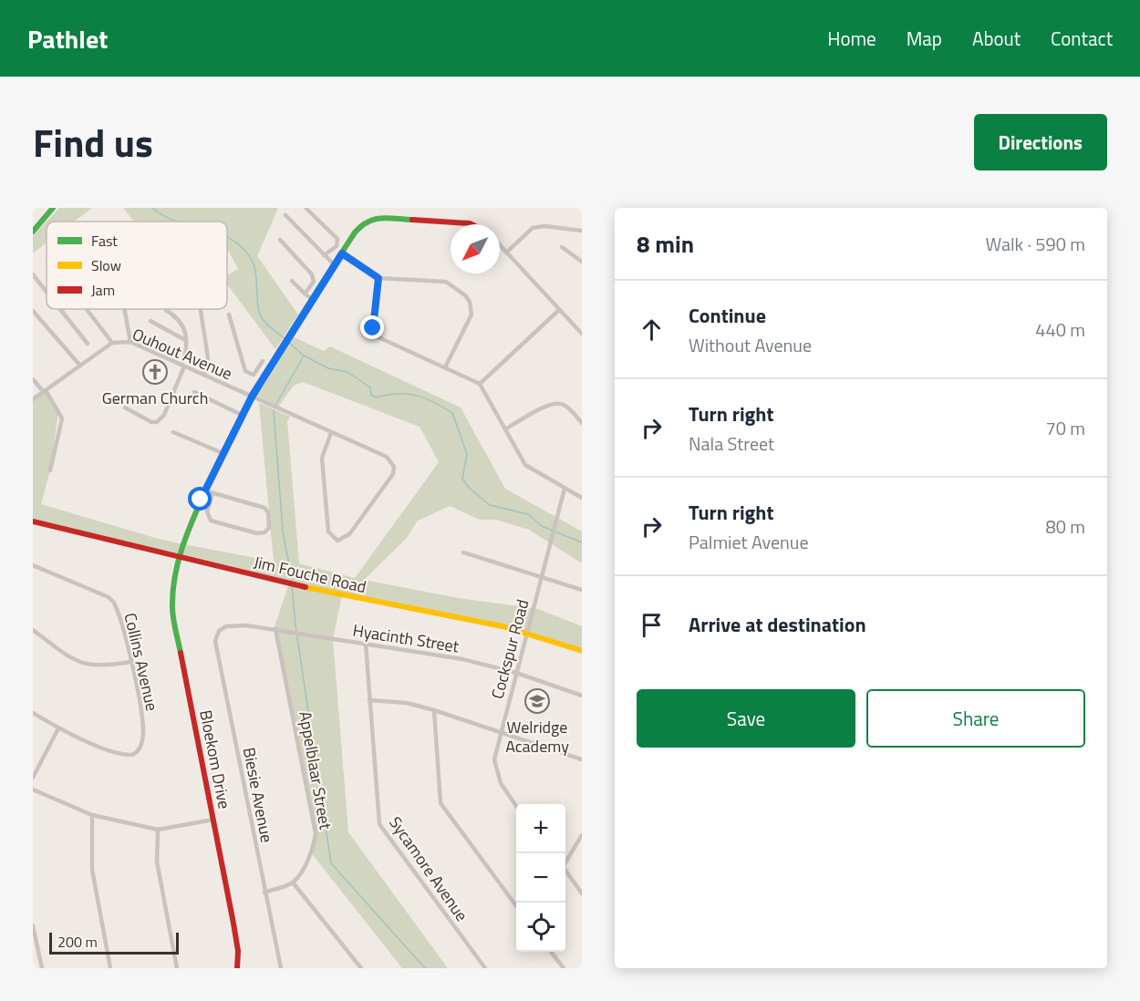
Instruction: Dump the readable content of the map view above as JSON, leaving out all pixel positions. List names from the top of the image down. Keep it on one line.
{"streets":{"main road":["Jim Fouche Road","Bloekom Drive"],"street":["Ouhout Avenue","Hyacinth Street","Cockspur Road","Collins Avenue","Appelblaar Street","Biesie Avenue","Sycamore Avenue"]},"crossings":[["Ouhout Avenue","Bloekom Drive"],["Jim Fouche Road","Cockspur Road"],["Jim Fouche Road","Bloekom Drive"],["Hyacinth Street","Cockspur Road"],["Hyacinth Street","Appelblaar Street"],["Hyacinth Street","Biesie Avenue"],["Hyacinth Street","Sycamore Avenue"]],"places":{"church":["German Church"],"school or university":["Welridge Academy"]},"legend":["Fast","Slow","Jam"],"scale_bar":"200 m","north":"bottom left","page":{"header":"Pathlet","nav":["Home","Map","About","Contact"],"title":"Find us","buttons":["Directions",["Save","Share"]],"heading":["8 min","Walk · 590 m"],"list":[["Continue","Without Avenue","440 m"],["Turn right","Nala Street","70 m"],["Turn right","Palmiet Avenue","80 m"],"Arrive at destination"],"map_buttons":["+","−"],"scale":"200 m"}}
